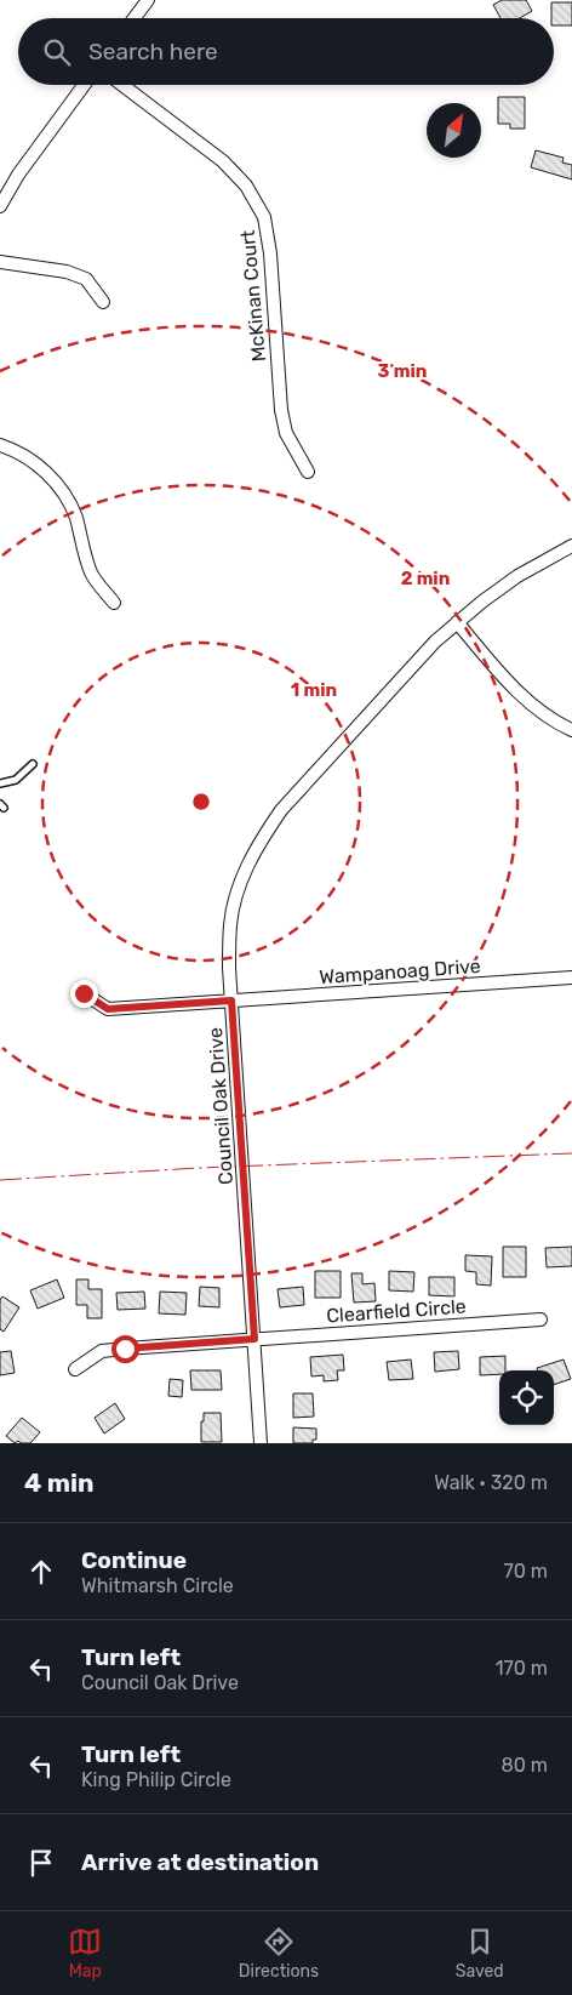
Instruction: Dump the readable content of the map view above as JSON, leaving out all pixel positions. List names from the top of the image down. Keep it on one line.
{"streets":{"street":["McKinan Court","Wampanoag Drive","Council Oak Drive","Clearfield Circle"]},"crossings":[["Wampanoag Drive","Council Oak Drive"],["Council Oak Drive","Clearfield Circle"]],"north":"top right","page":{"search":"Search here","heading":["4 min","Walk · 320 m"],"list":[["Continue","Whitmarsh Circle","70 m"],["Turn left","Council Oak Drive","170 m"],["Turn left","King Philip Circle","80 m"],"Arrive at destination"],"nav":["Map","Directions","Saved"]},"rings":["3 min","2 min","1 min"]}
